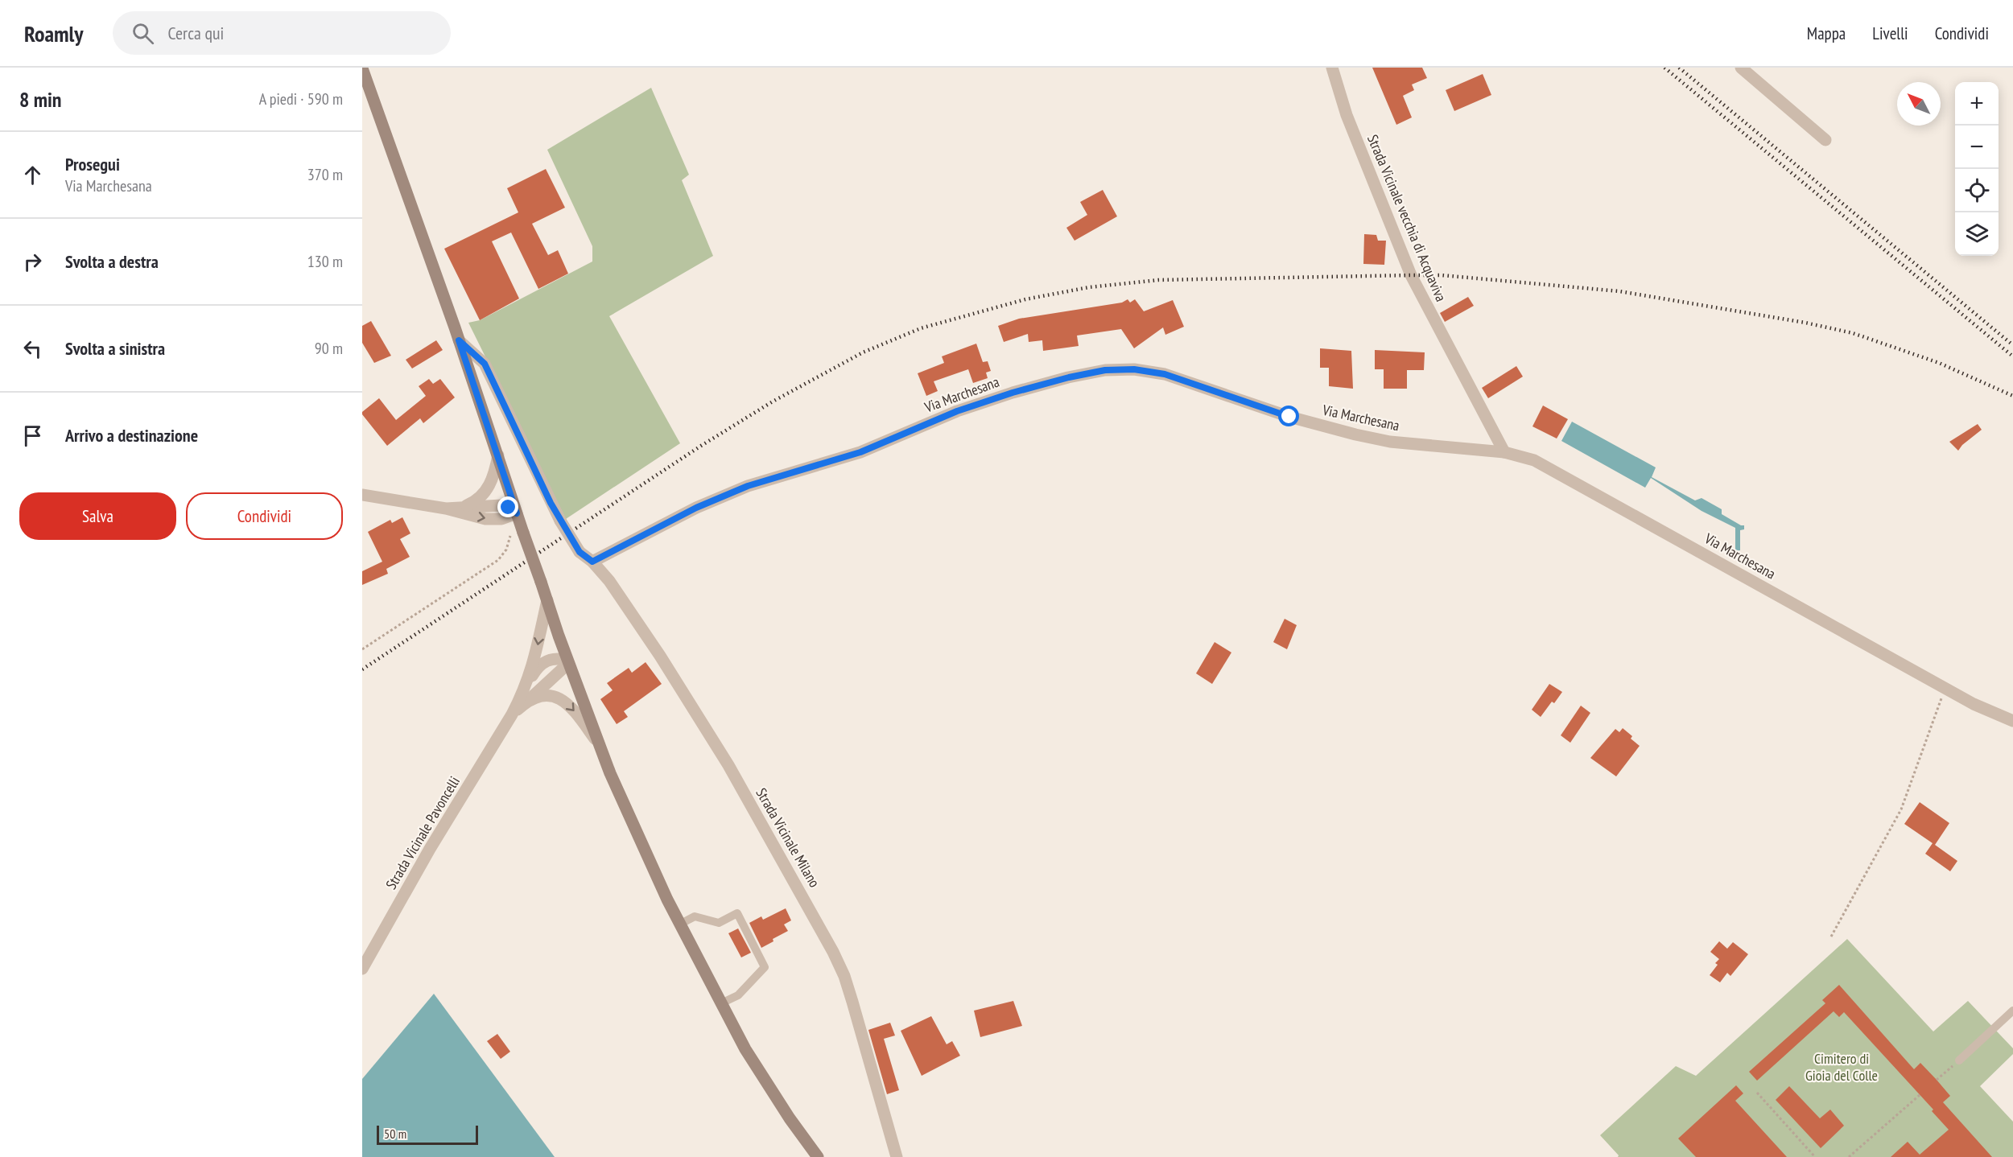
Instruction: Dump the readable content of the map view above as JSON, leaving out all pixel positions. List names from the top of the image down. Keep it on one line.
{"streets":{"street":["Strada Vicinale vecchia di Acquaviva","Via Marchesana","Strada Vicinale Pavoncelli","Strada Vicinale Milano"]},"crossings":[["Strada Vicinale vecchia di Acquaviva","Via Marchesana"],["Via Marchesana","Strada Vicinale Milano"]],"parks":["Cimitero di Gioia del Colle"],"scale_bar":"50 m","north":"top left","page":{"header":"Roamly","search":"Cerca qui","nav":["Mappa","Livelli","Condividi"],"heading":["8 min","A piedi · 590 m"],"map_buttons":["+","−"],"list":[["Prosegui","Via Marchesana","370 m"],["Svolta a destra","130 m"],["Svolta a sinistra","90 m"],"Arrivo a destinazione"],"buttons":["Salva","Condividi"],"scale":"50 m"}}
